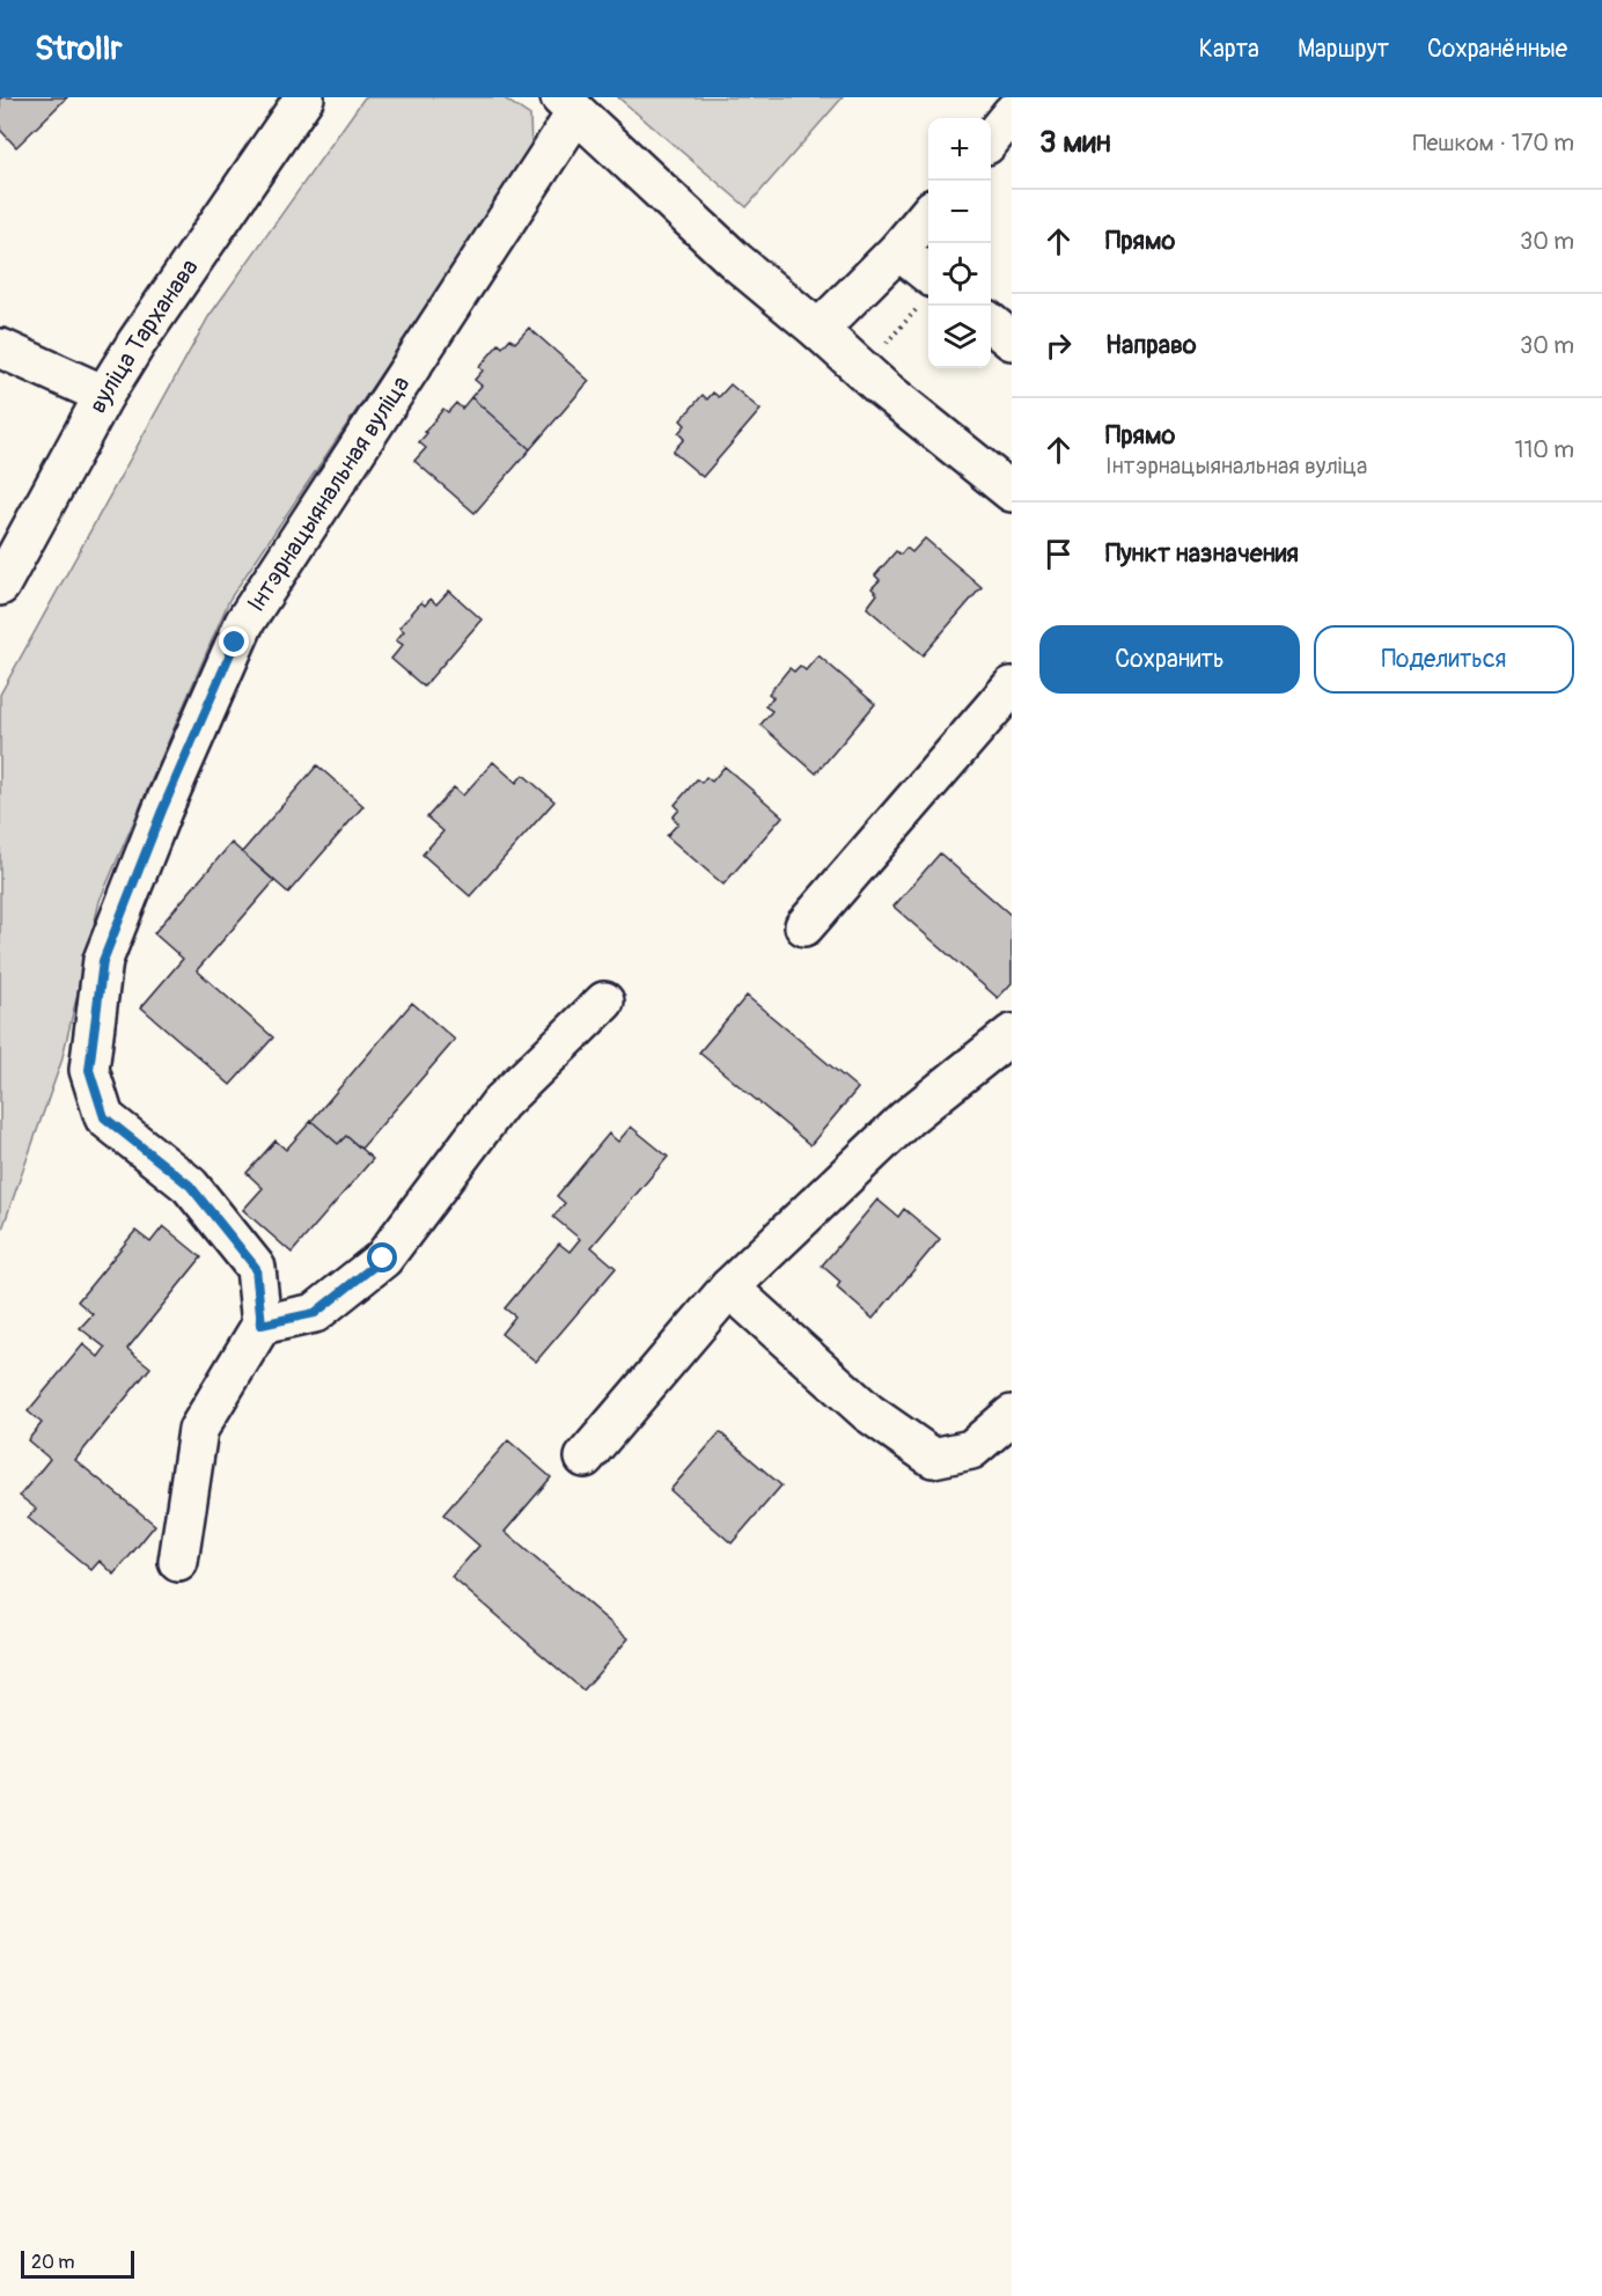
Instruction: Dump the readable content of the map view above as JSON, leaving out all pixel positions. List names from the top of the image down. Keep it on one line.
{"streets":{"street":["вуліца Тарханава","Інтэрнацыянальная вуліца"]},"scale_bar":"20 m","page":{"header":"Strollr","nav":["Карта","Маршрут","Сохранённые"],"heading":["3 мин","Пешком · 170 m"],"map_buttons":["+","−"],"list":[["Прямо","30 m"],["Направо","30 m"],["Прямо","Інтэрнацыянальная вуліца","110 m"],"Пункт назначения"],"buttons":["Сохранить","Поделиться"],"scale":"20 m"}}
